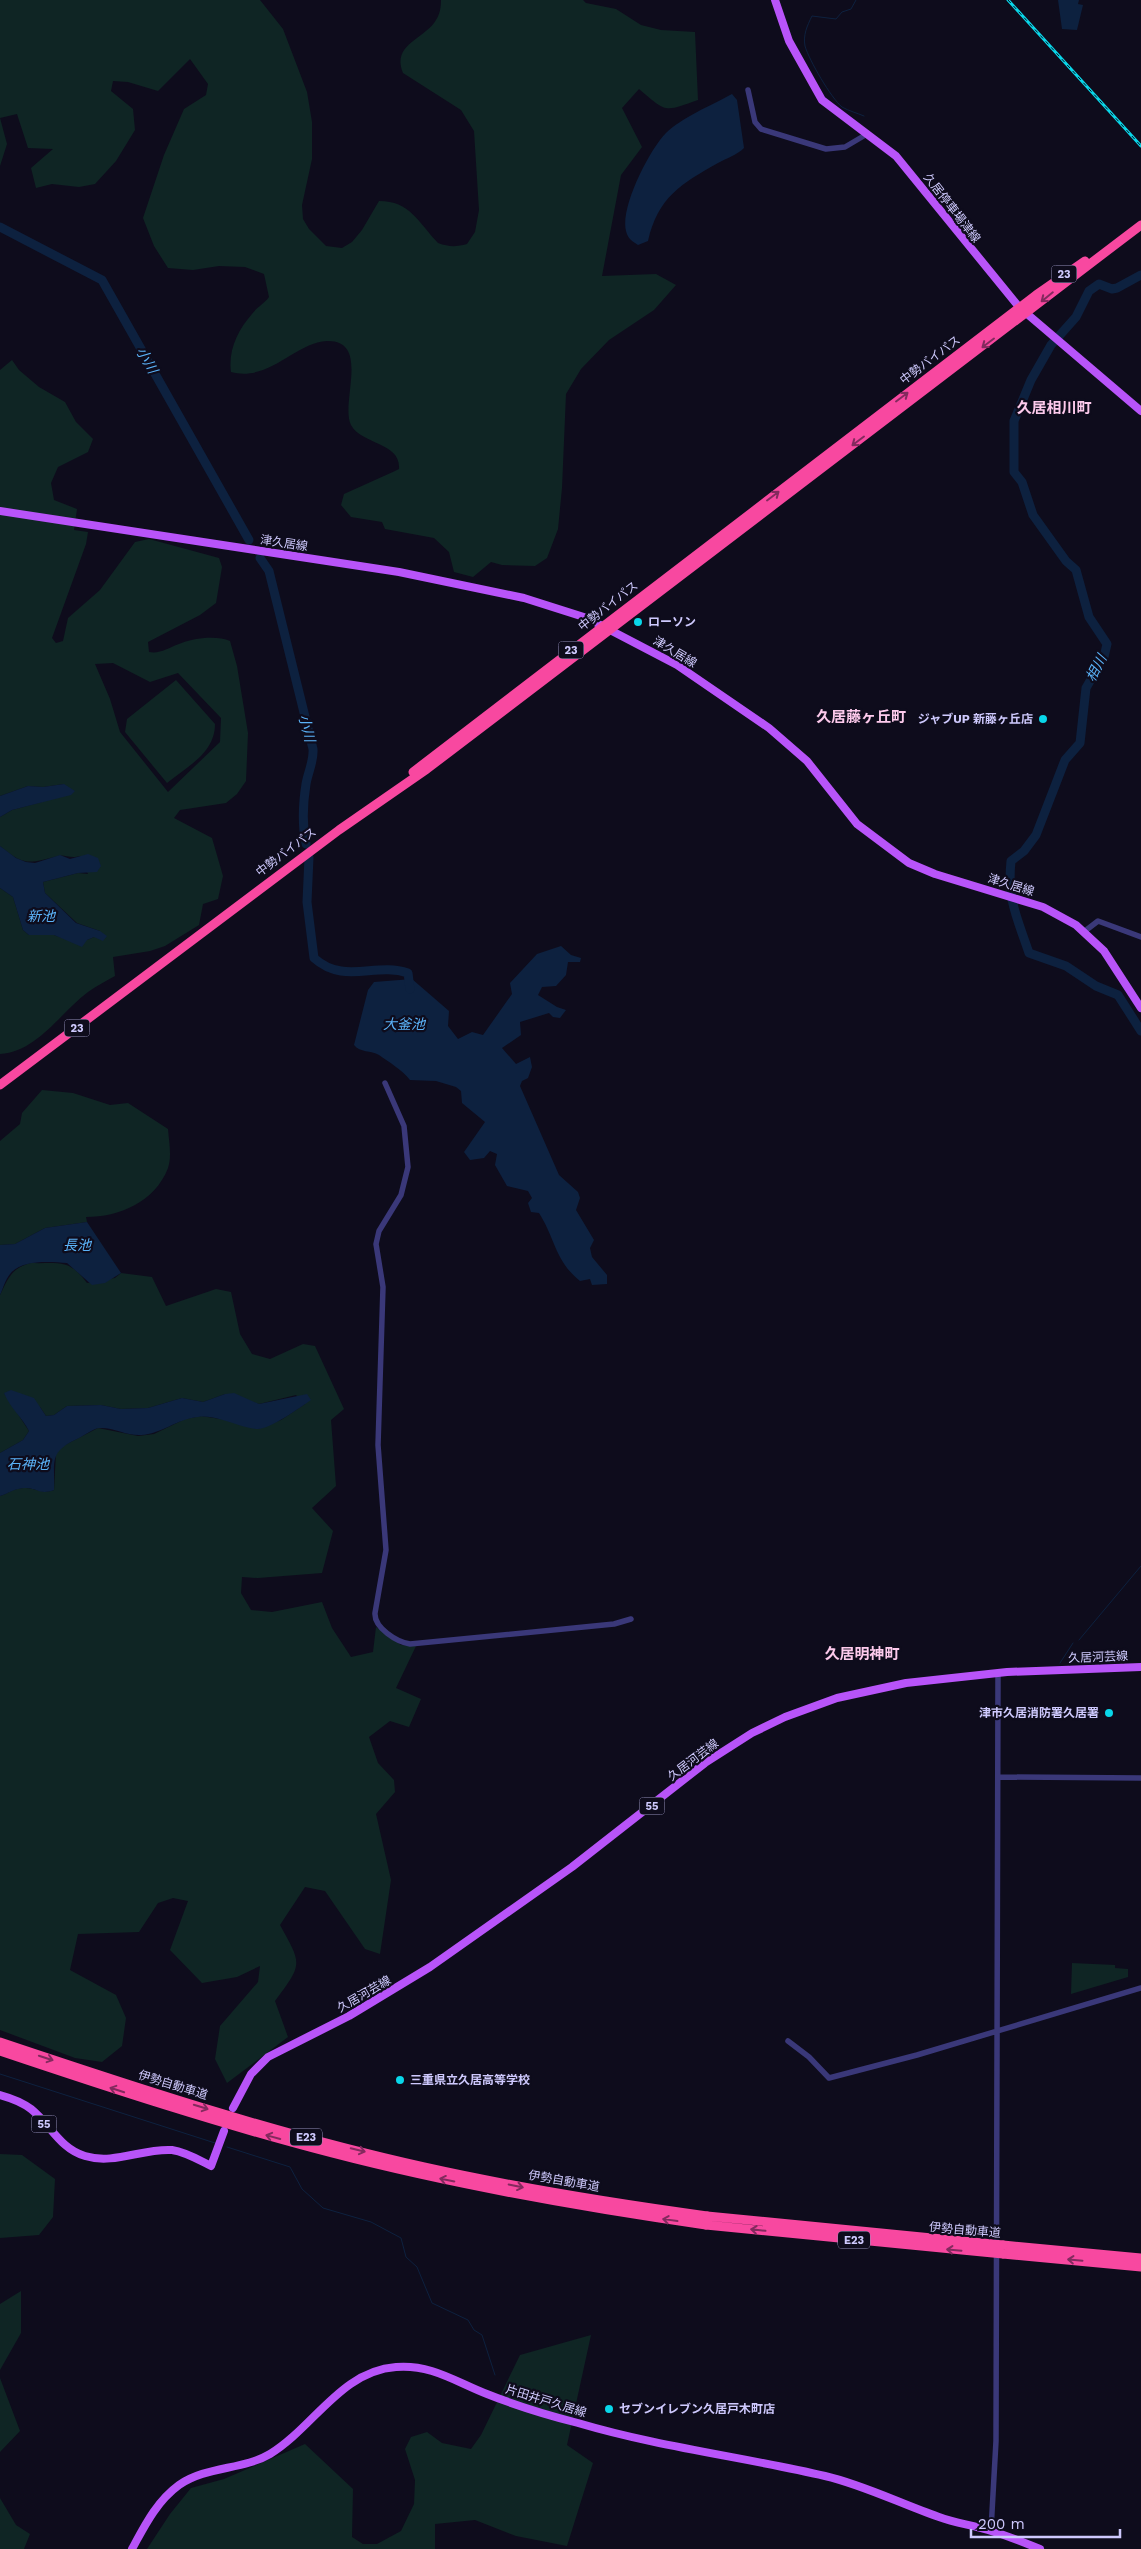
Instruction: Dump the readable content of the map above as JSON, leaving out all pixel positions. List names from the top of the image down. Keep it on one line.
{"streets":{"highway":["23","中勢バイパス","伊勢自動車道","E23"],"main road":["久居停車場津線","津久居線","久居河芸線","55","片田井戸久居線"]},"crossings":[["久居停車場津線","中勢バイパス"],["中勢バイパス","津久居線"]],"districts":["久居相川町","久居藤ヶ丘町","久居明神町"],"water":["小川","相川","新池","大釜池","長池","石神池"],"places":["ローソン","ジャブUP 新藤ヶ丘店","津市久居消防署久居署","三重県立久居高等学校","セブンイレブン久居戸木町店"],"scale_bar":"200 m"}
